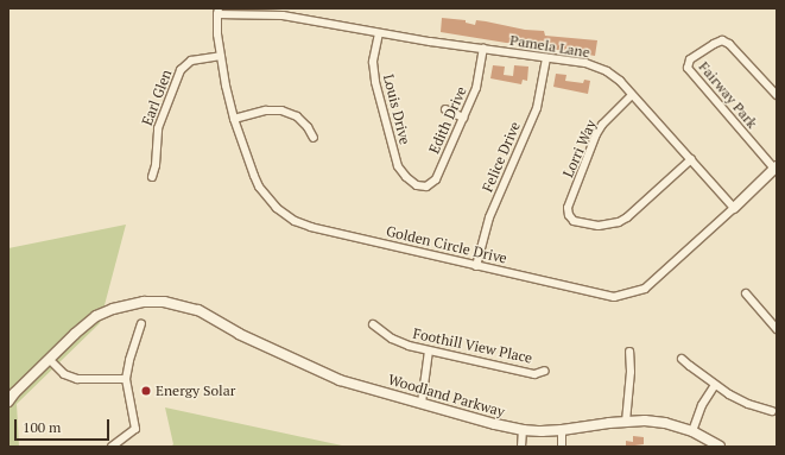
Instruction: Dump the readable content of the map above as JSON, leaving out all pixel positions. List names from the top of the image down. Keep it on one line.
{"streets":{"street":["Pamela Lane","Fairway Park","Earl Glen","Louis Drive","Edith Drive","Lorri Way","Felice Drive","Golden Circle Drive","Foothill View Place","Woodland Parkway"]},"crossings":[["Pamela Lane","Louis Drive"],["Pamela Lane","Edith Drive"],["Pamela Lane","Lorri Way"],["Pamela Lane","Felice Drive"],["Pamela Lane","Golden Circle Drive"],["Fairway Park","Golden Circle Drive"],["Earl Glen","Golden Circle Drive"],["Louis Drive","Edith Drive"],["Felice Drive","Golden Circle Drive"]],"places":["Energy Solar"],"scale_bar":"100 m"}
